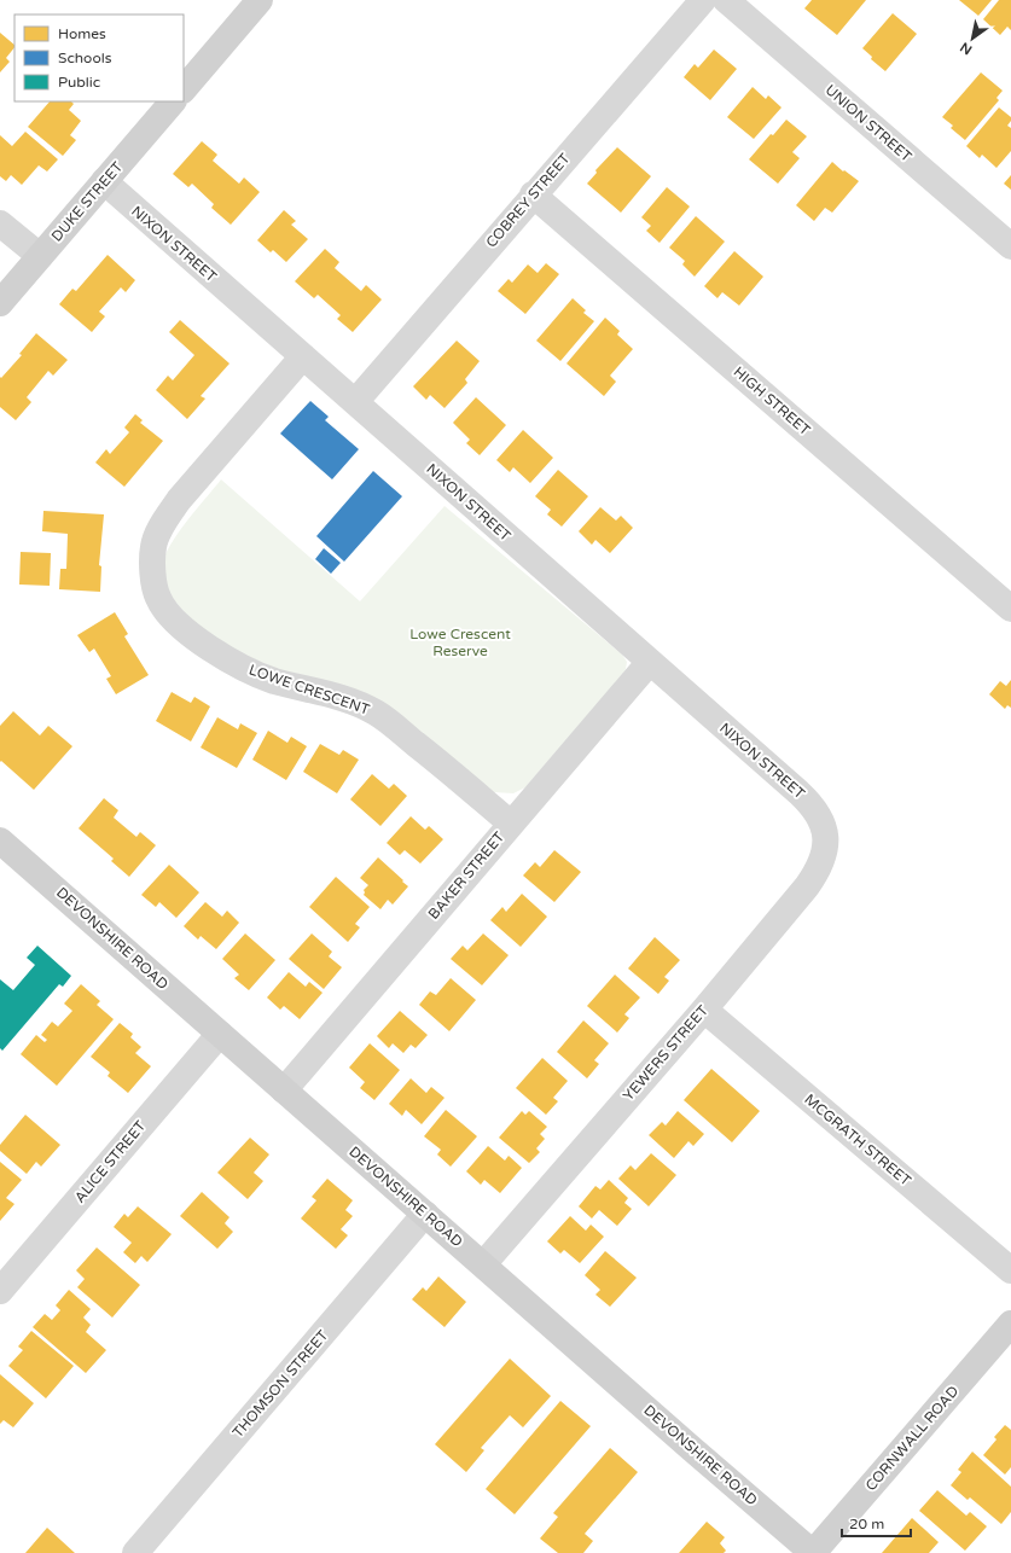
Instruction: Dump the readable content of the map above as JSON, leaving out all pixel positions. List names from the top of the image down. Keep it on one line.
{"streets":{"main road":["DUKE STREET","DEVONSHIRE ROAD","CORNWALL ROAD"],"street":["UNION STREET","COBREY STREET","NIXON STREET","HIGH STREET","LOWE CRESCENT","BAKER STREET","YEWERS STREET","MCGRATH STREET","ALICE STREET","THOMSON STREET"]},"crossings":[["COBREY STREET","NIXON STREET"],["COBREY STREET","HIGH STREET"],["DUKE STREET","NIXON STREET"],["NIXON STREET","LOWE CRESCENT"],["NIXON STREET","BAKER STREET"],["NIXON STREET","YEWERS STREET"],["LOWE CRESCENT","BAKER STREET"],["BAKER STREET","DEVONSHIRE ROAD"],["DEVONSHIRE ROAD","YEWERS STREET"],["DEVONSHIRE ROAD","ALICE STREET"],["DEVONSHIRE ROAD","THOMSON STREET"],["DEVONSHIRE ROAD","CORNWALL ROAD"],["YEWERS STREET","MCGRATH STREET"]],"parks":["Lowe Crescent Reserve"],"legend":["Homes","Schools","Public"],"scale_bar":"20 m","north":"bottom left"}
